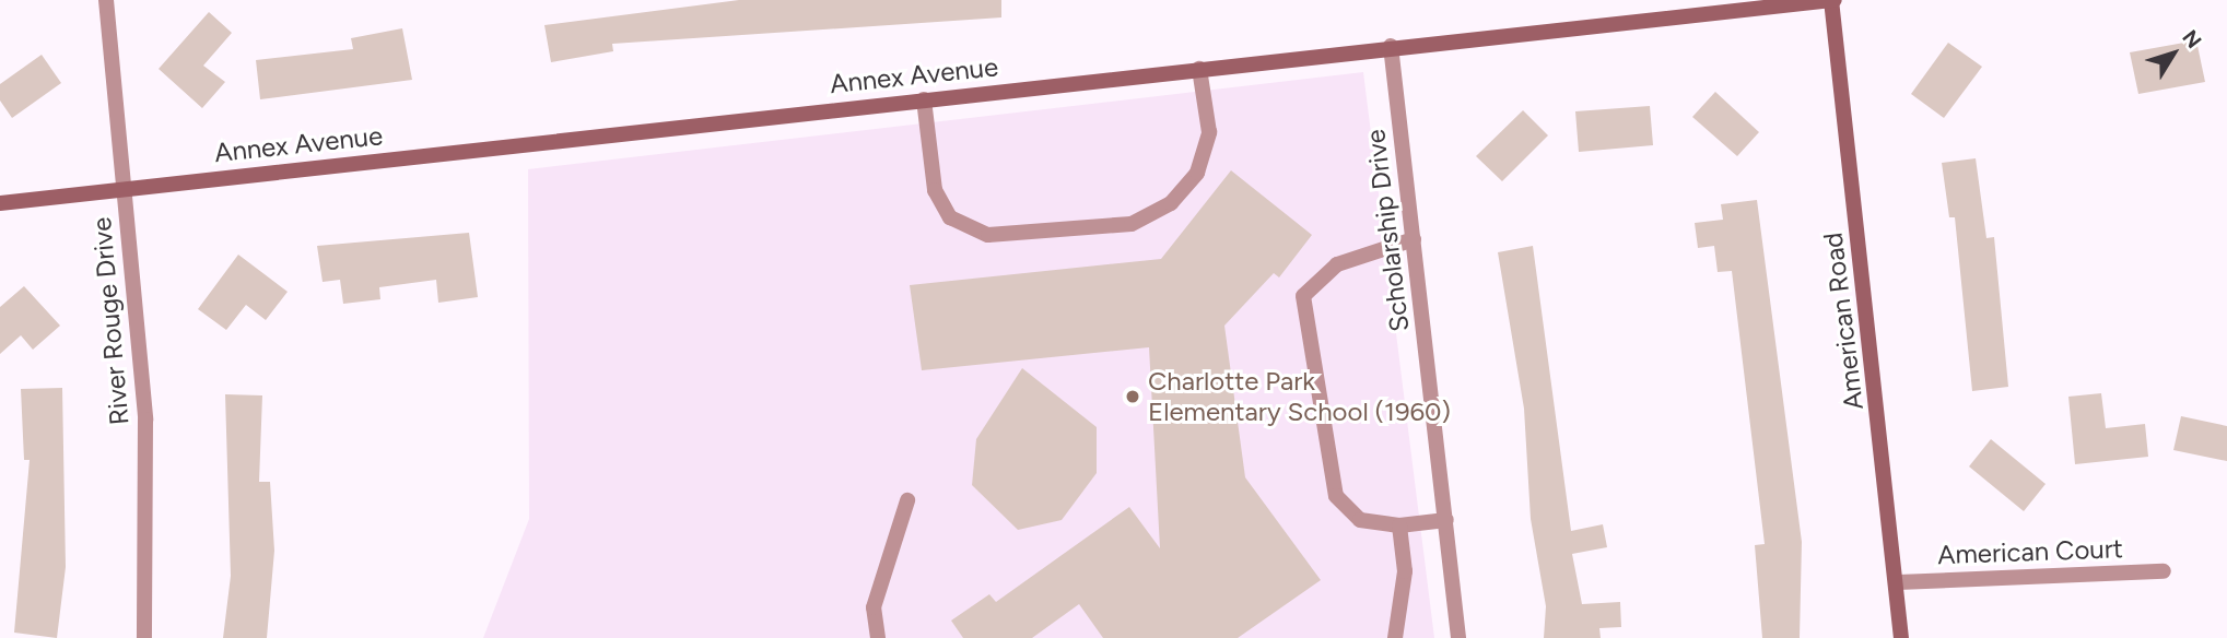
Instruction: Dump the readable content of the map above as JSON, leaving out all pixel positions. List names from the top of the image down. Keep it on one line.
{"streets":{"street":["Annex Avenue","Scholarship Drive","River Rouge Drive","American Road","American Court"]},"crossings":[["Annex Avenue","Scholarship Drive"],["Annex Avenue","River Rouge Drive"],["Annex Avenue","American Road"],["American Road","American Court"]],"places":["Charlotte Park Elementary School (1960)"],"north":"top right"}
